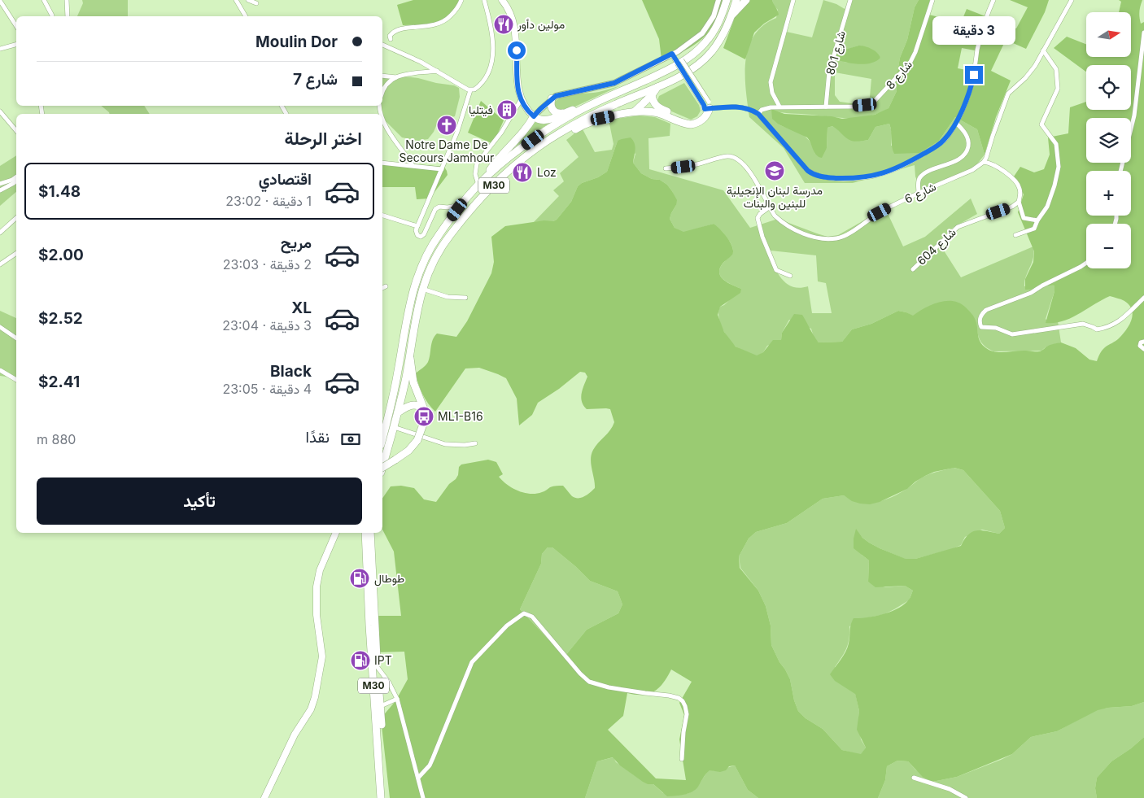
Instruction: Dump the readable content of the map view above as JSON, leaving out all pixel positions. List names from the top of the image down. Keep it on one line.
{"streets":{"highway":["M30"],"street":["شارع 801","شارع 8","شارع 6","شارع 604"]},"crossings":[["شارع 801","شارع 8"]],"places":{"restaurant":["مولين دأور","Loz"],"building":["فيتليا"],"church":["Notre Dame De Secours Jamhour"],"school or university":["مدرسة لبنان الإنجيلية للبنين والبنات"],"bus stop":["ML1-B16"],"fuel station":["طوطال","IPT"]},"north":"right","page":{"map_buttons":["+","−"],"bubble":"3 دقيقة","banner":["Moulin Dor","شارع 7"],"heading":"اختر الرحلة","list":[{"name":"اقتصادي","note":"1 دقيقة · 23:02","value":"$1.48"},{"name":"مريح","note":"2 دقيقة · 23:03","value":"$2.00"},{"name":"XL","note":"3 دقيقة · 23:04","value":"$2.52"},{"name":"Black","note":"4 دقيقة · 23:05","value":"$2.41"}],"pay":["نقدًا","880 m"],"buttons":"تأكيد"}}
